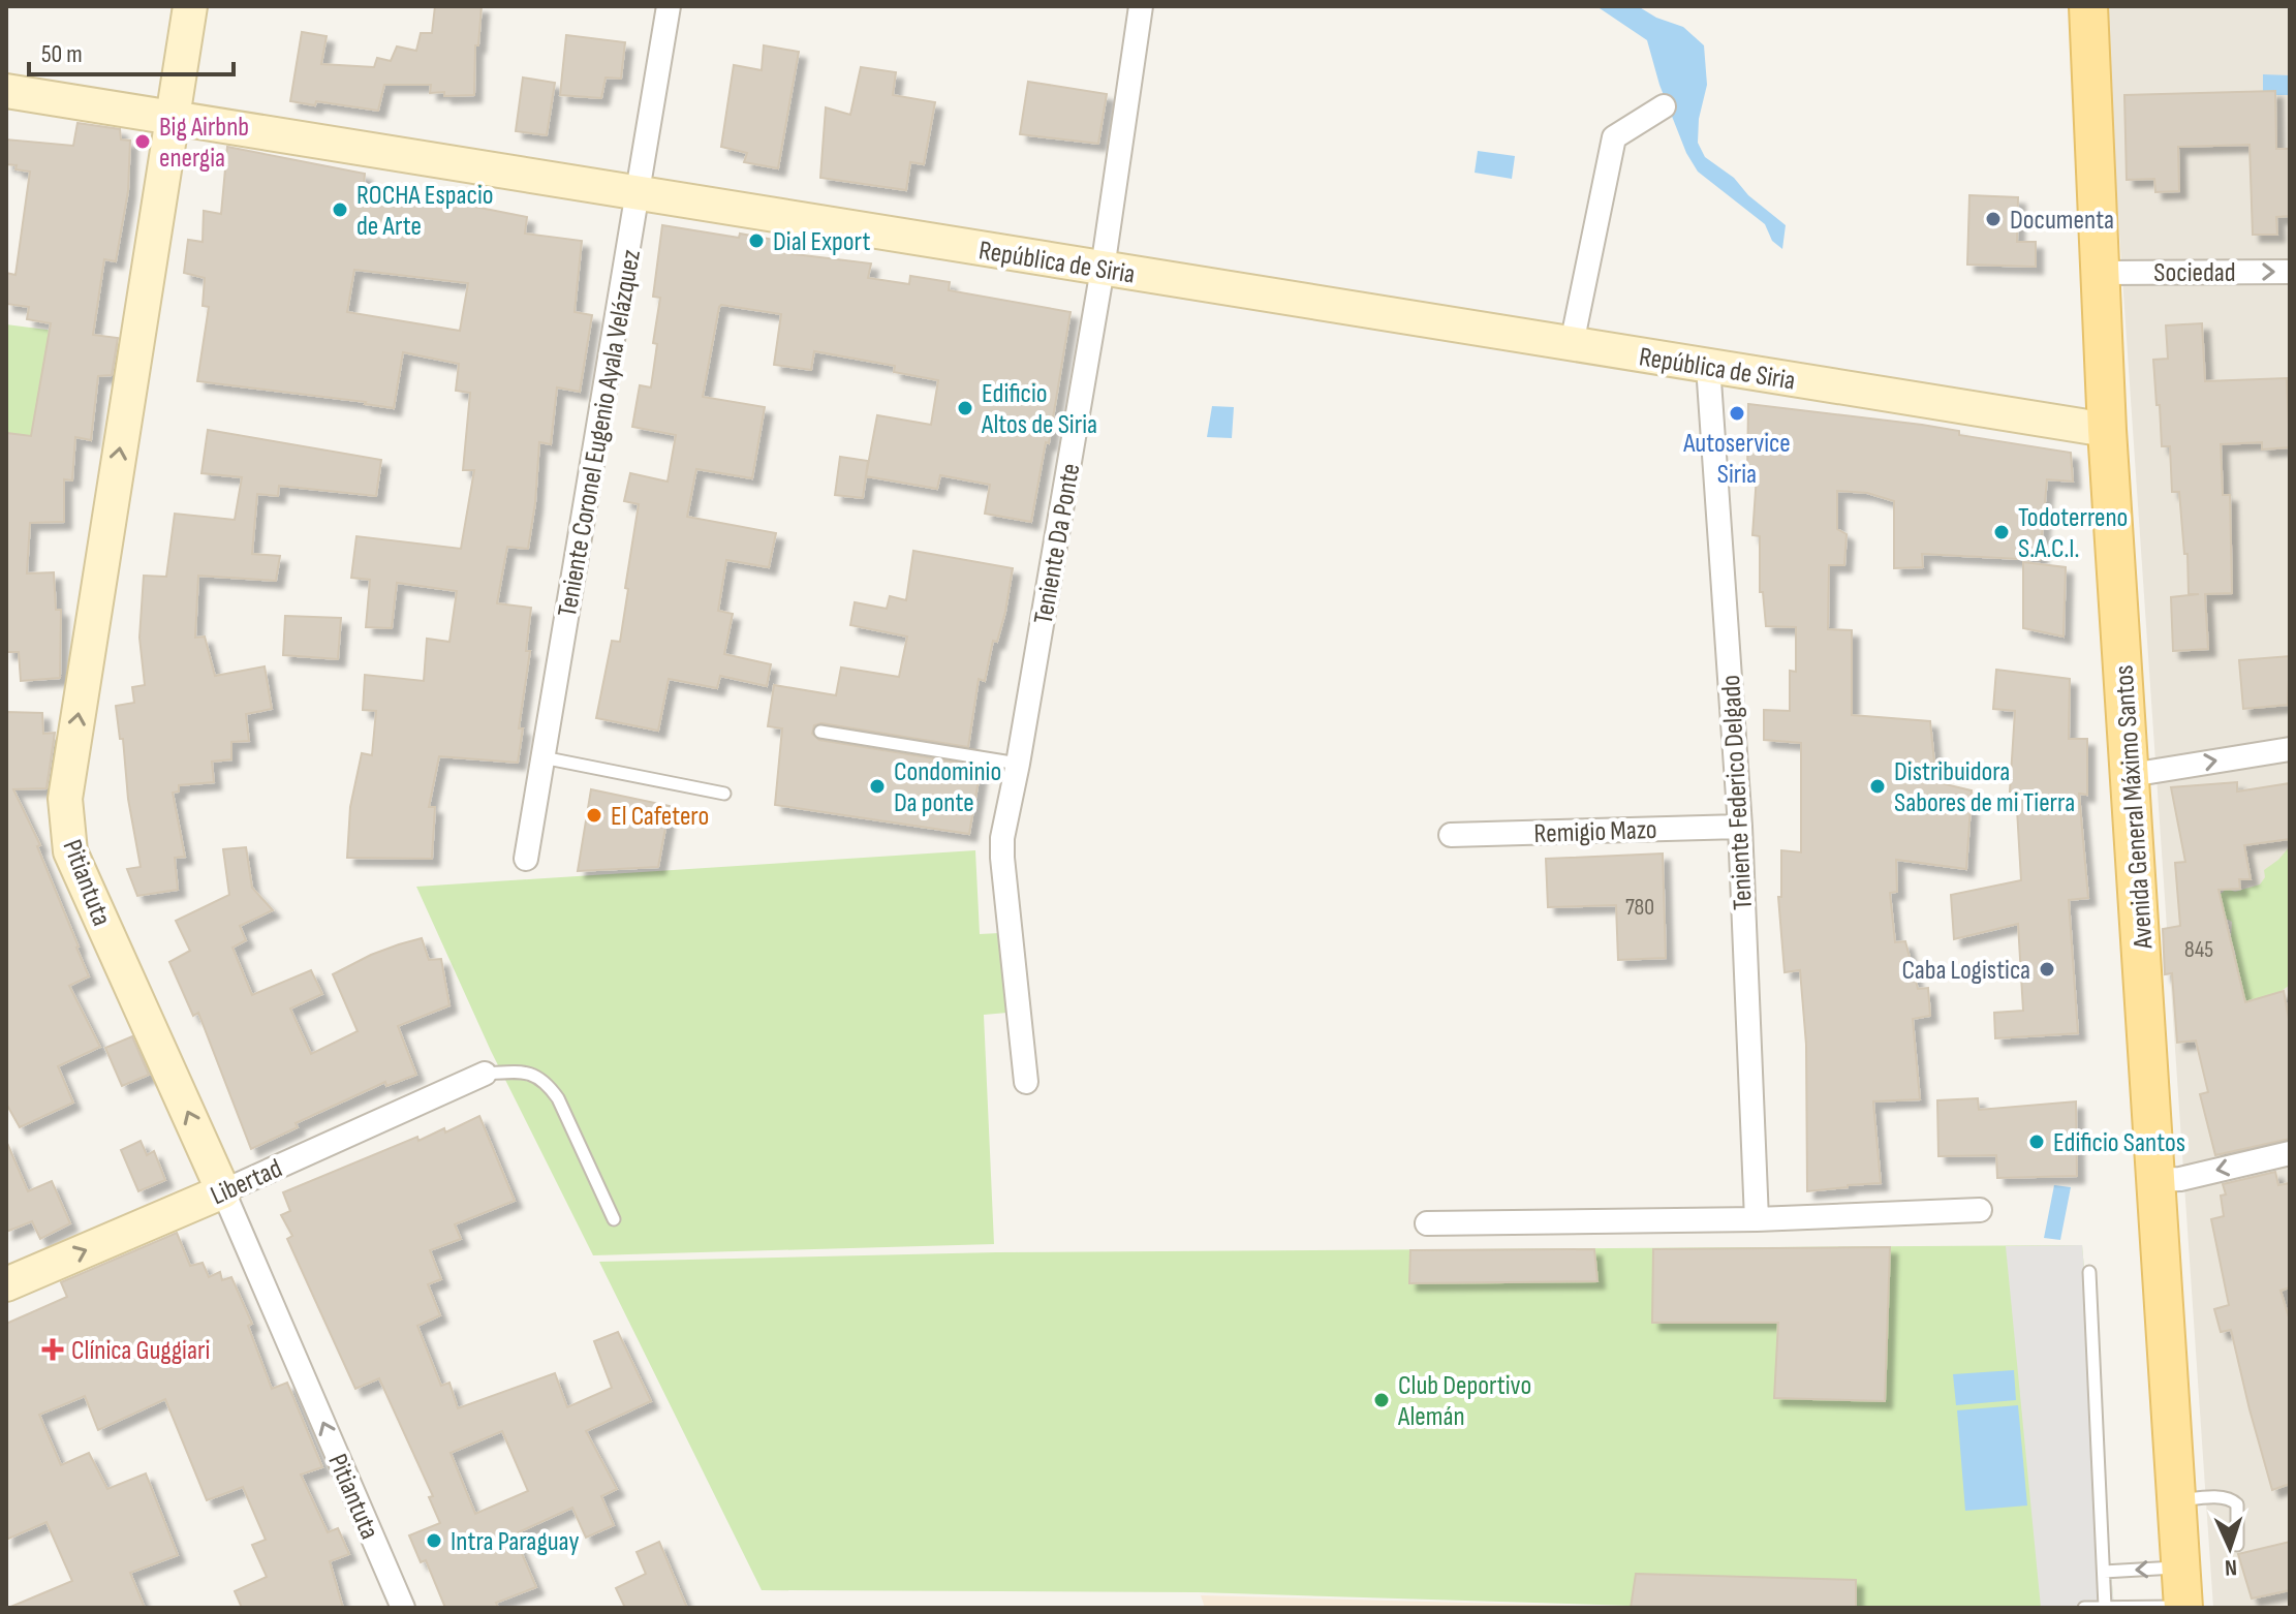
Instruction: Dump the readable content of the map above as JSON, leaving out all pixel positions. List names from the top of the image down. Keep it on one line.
{"streets":{"main road":["Avenida General Máximo Santos"],"street":["República de Siria","Sociedad","Teniente Coronel Eugenio Ayala Velázquez","Teniente Da Ponte","Teniente Federico Delgado","Remigio Mazo","Pitiantuta","Libertad"]},"crossings":[["República de Siria","Teniente Coronel Eugenio Ayala Velázquez"],["República de Siria","Teniente Da Ponte"],["República de Siria","Teniente Federico Delgado"],["República de Siria","Avenida General Máximo Santos"],["República de Siria","Pitiantuta"],["Sociedad","Avenida General Máximo Santos"],["Teniente Federico Delgado","Remigio Mazo"],["Pitiantuta","Libertad"]],"one_way":["Sociedad","Pitiantuta","Libertad"],"places":{"other":["Big Airbnb energia","ROCHA Espacio de Arte","Documenta","Dial Export","Edificio Altos de Siria","Autoservice Siria","Todoterreno S.A.C.I.","Condominio Da ponte","Distribuidora Sabores de mi Tierra","El Cafetero","Caba Logistica","Edificio Santos","Club Deportivo Alemán","Intra Paraguay"],"health":["Clínica Guggiari"]},"house_numbers":["780","845"],"scale_bar":"50 m","north":"bottom"}
